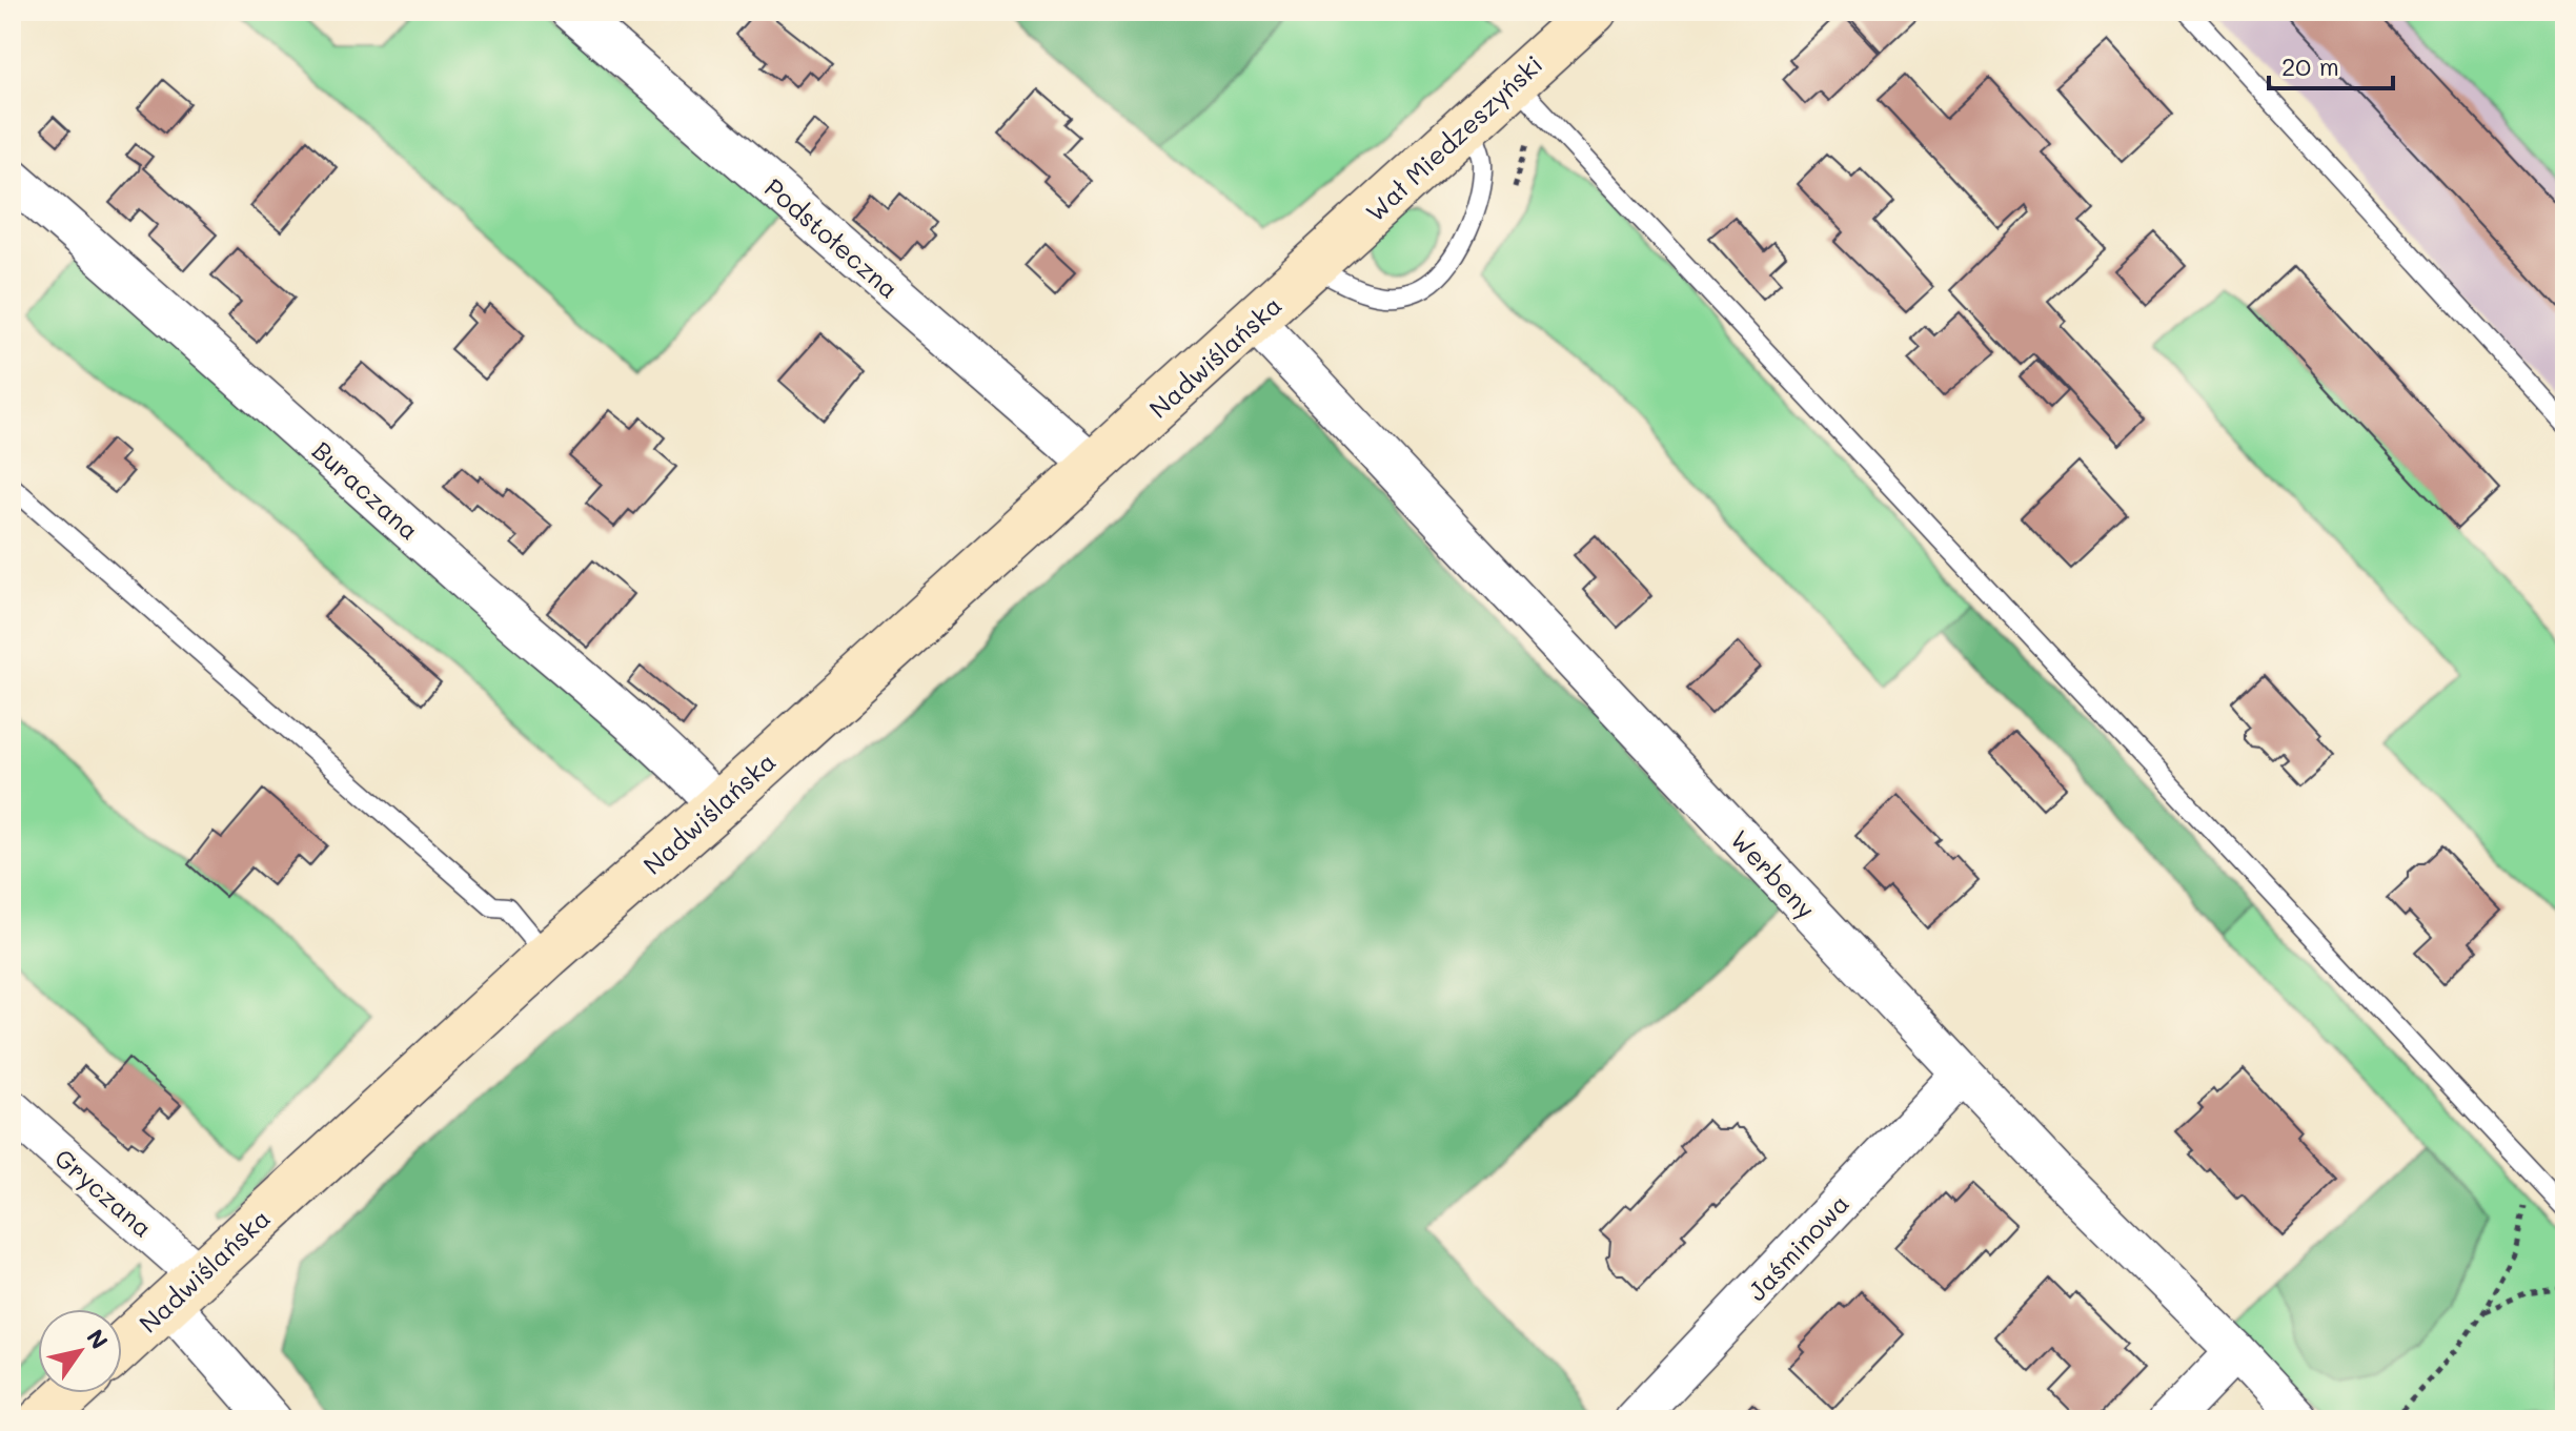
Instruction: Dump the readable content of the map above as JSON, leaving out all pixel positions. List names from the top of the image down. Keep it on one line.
{"streets":{"main road":["Wał Miedzeszyński","Nadwiślańska"],"street":["Podstołeczna","Buraczana","Werbeny","Gryczana","Jaśminowa"]},"crossings":[["Wał Miedzeszyński","Nadwiślańska"],["Podstołeczna","Nadwiślańska"],["Nadwiślańska","Buraczana"],["Nadwiślańska","Werbeny"],["Nadwiślańska","Gryczana"],["Werbeny","Jaśminowa"]],"scale_bar":"20 m","north":"top right"}
